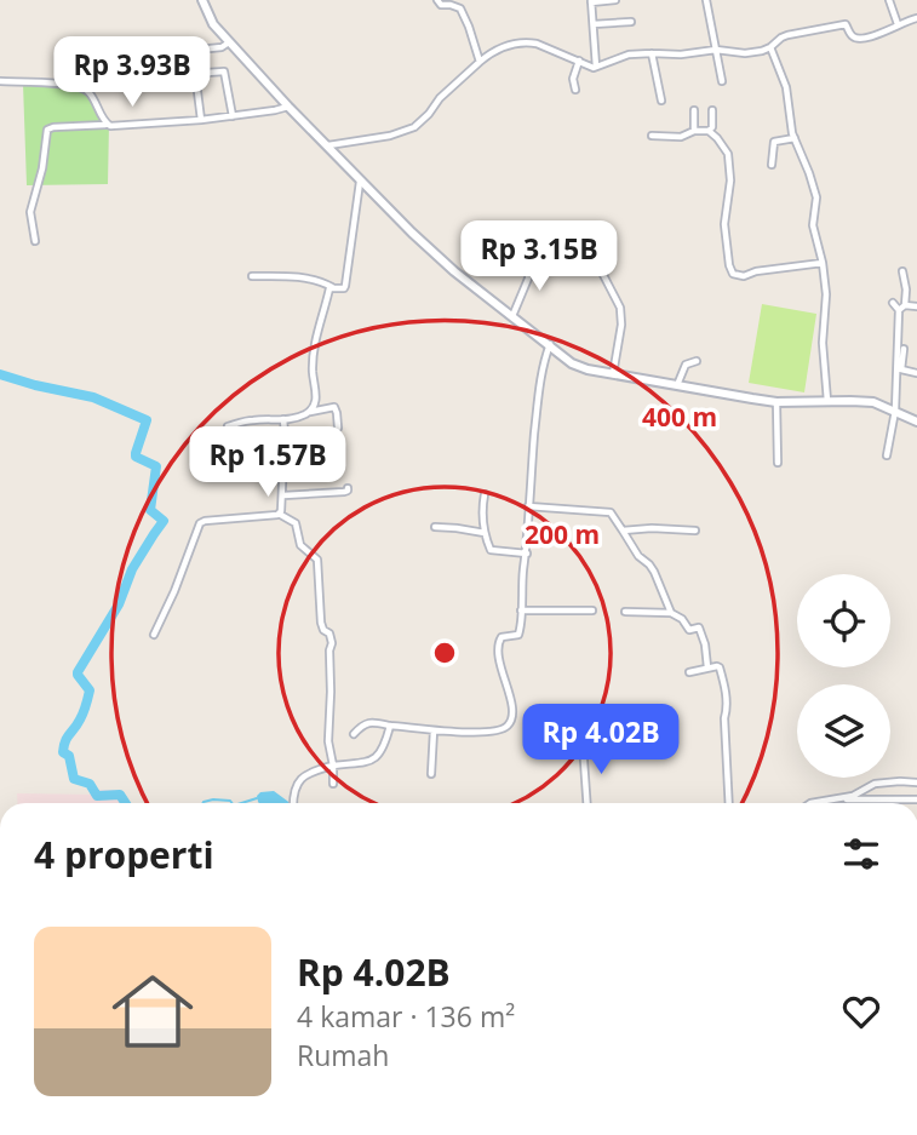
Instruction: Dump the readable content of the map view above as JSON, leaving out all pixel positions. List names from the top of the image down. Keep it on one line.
{"page":{"price":["Rp 3.93B","Rp 3.15B","Rp 1.57B","Rp 4.02B"],"heading":"4 properti","list":[{"name":"Rp 4.02B","note":"4 kamar · 136 m² · Rumah"}]},"rings":["400 m","200 m"]}
